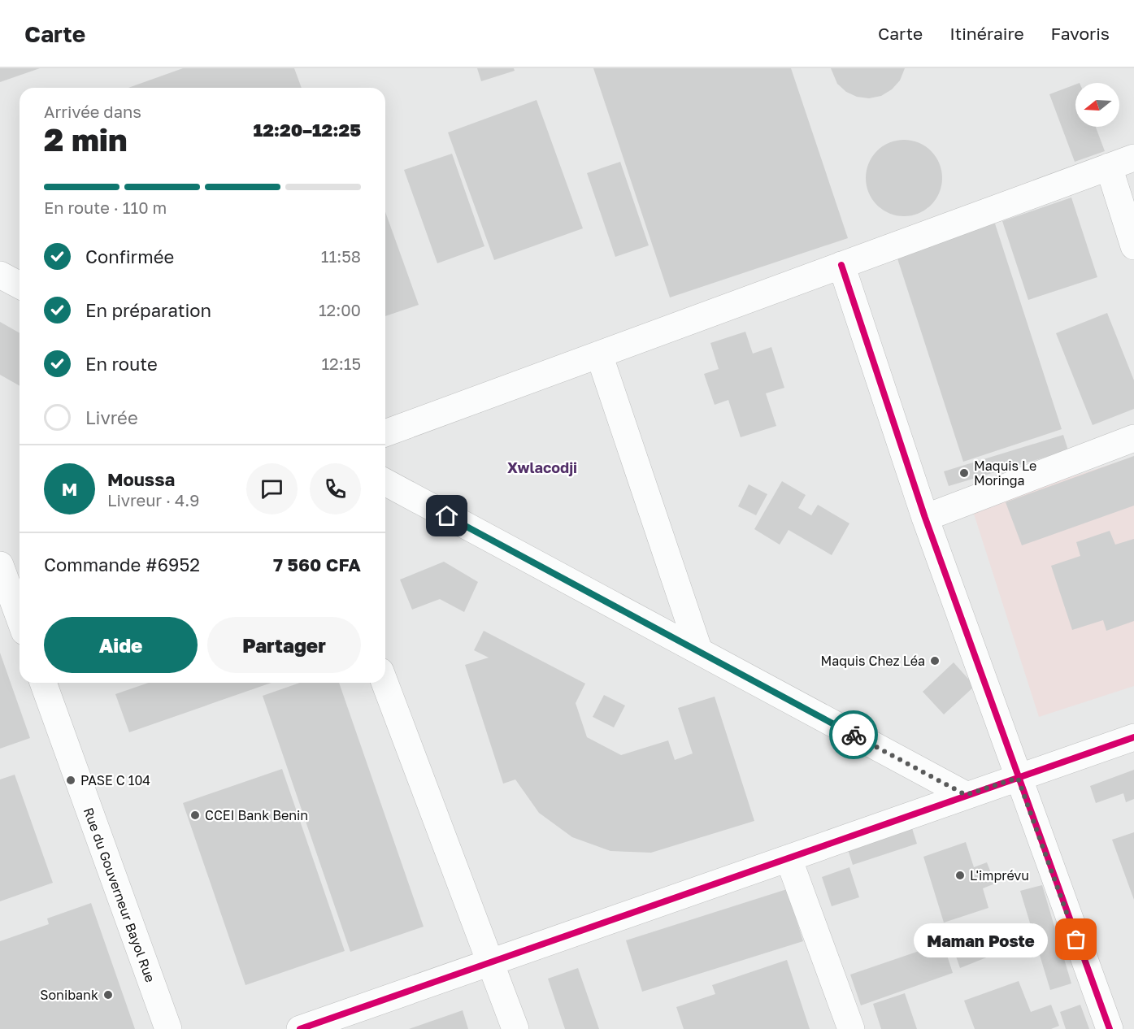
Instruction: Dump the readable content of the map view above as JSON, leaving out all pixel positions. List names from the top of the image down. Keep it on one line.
{"streets":{"street":["Rue du Gouverneur Bayol Rue"]},"districts":["Xwlacodji"],"places":["Maquis Le Moringa","Maquis Chez Léa","PASE C 104","CCEI Bank Benin","L'imprévu","Maman Poste","Sonibank"],"north":"left","page":{"header":"Carte","nav":["Carte","Itinéraire","Favoris"],"heading":["2 min","Arrivée dans","12:20–12:25"],"panel":["Moussa","Livreur · 4.9","Commande #6952","7 560 CFA"],"bar":"En route · 110 m","list":[["Confirmée","11:58"],["En préparation","12:00"],["En route","12:15"],"Livrée"],"round":"M","buttons":["Aide","Partager"],"bubble":"Maman Poste"}}
